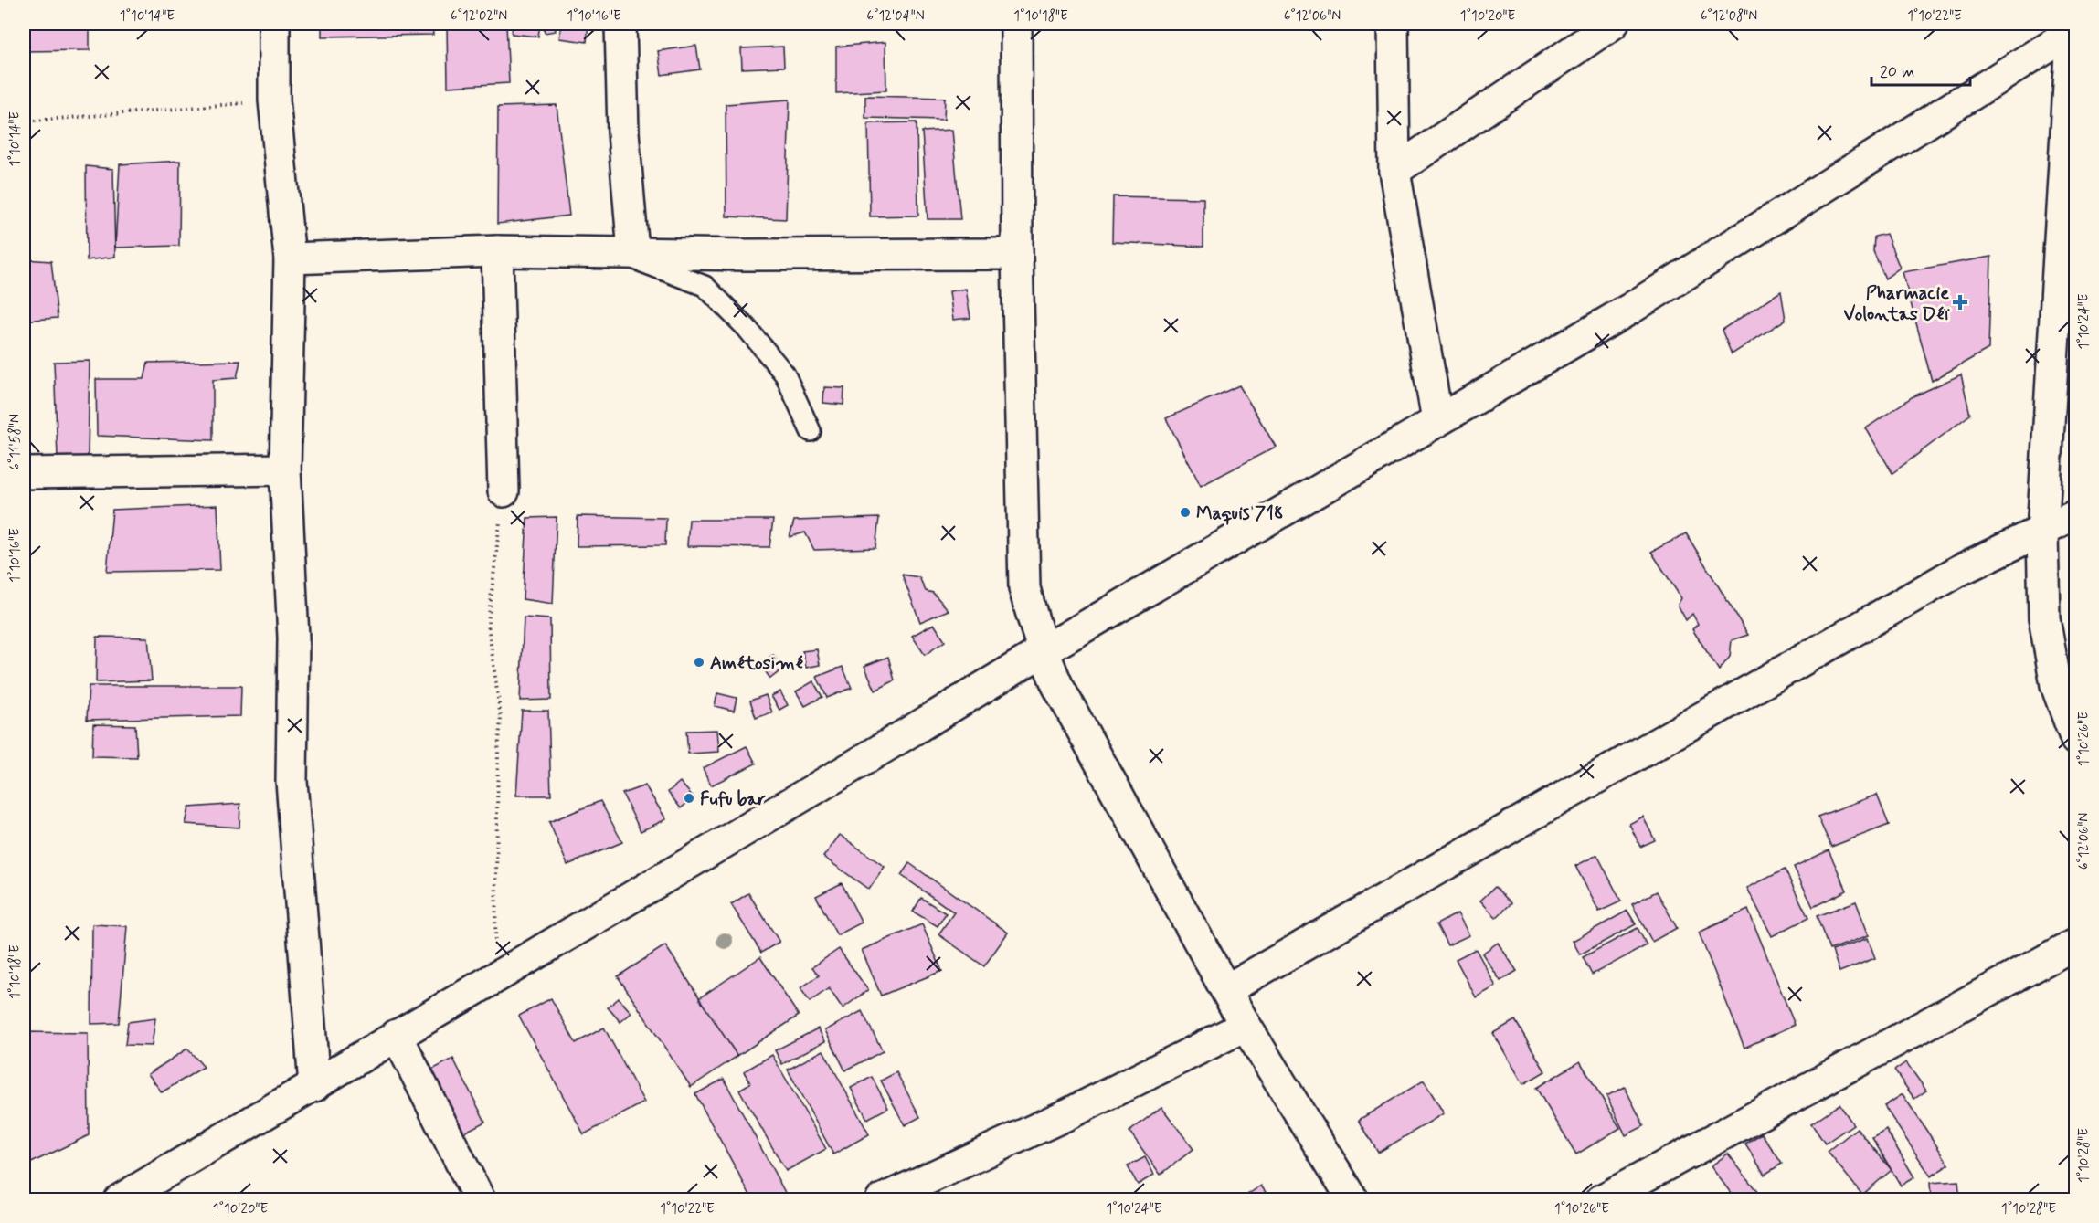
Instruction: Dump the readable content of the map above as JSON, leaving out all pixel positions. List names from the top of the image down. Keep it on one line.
{"places":{"health":["Pharmacie Volontas Déï"],"other":["Maquis 718","Amétosimé","Fufu bar"]},"scale_bar":"20 m","coordinates":["1°10'14\"E","6°12'02\"N","1°10'16\"E","6°12'04\"N","1°10'18\"E","6°12'06\"N","1°10'20\"E","6°12'08\"N","1°10'22\"E","1°10'24\"E","6°11'58\"N","1°10'26\"E","1°10'28\"E"]}
